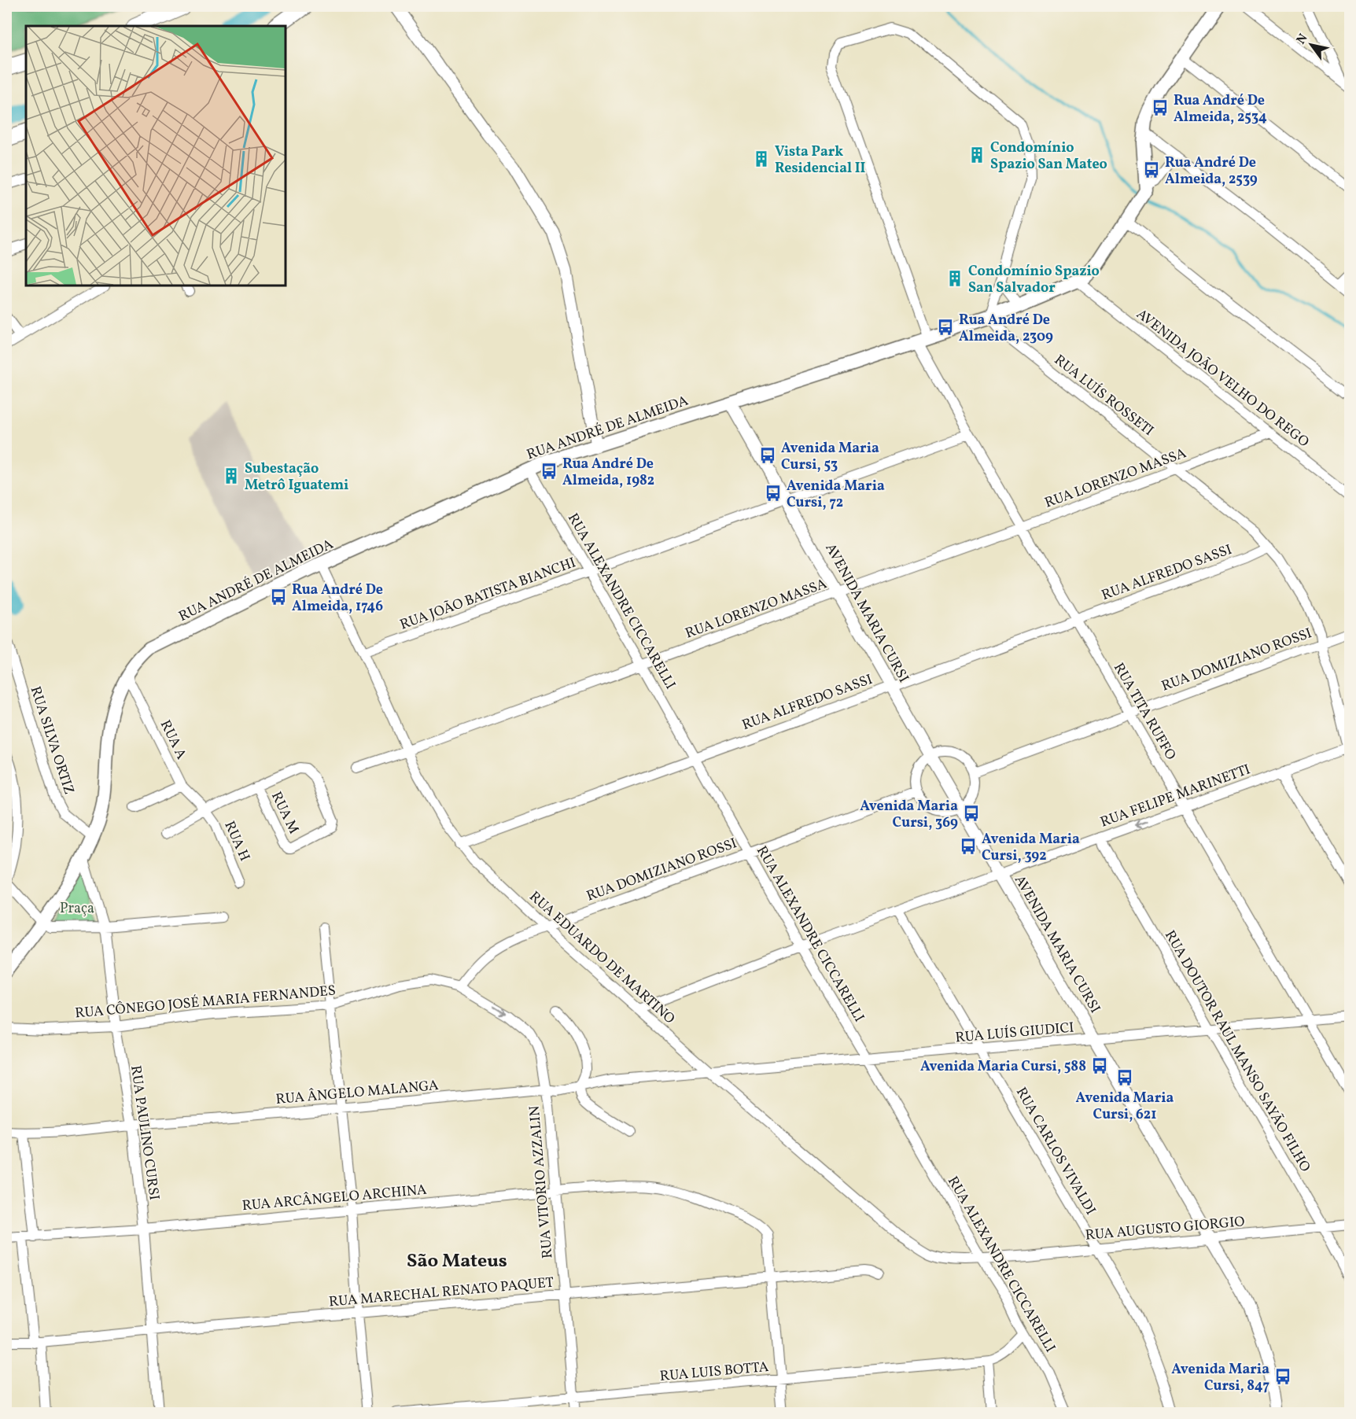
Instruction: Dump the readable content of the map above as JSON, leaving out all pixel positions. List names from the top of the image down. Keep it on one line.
{"streets":{"main road":["RUA ANDRÉ DE ALMEIDA"],"street":["AVENIDA JOÃO VELHO DO REGO","RUA LUÍS ROSSETI","RUA LORENZO MASSA","RUA ALFREDO SASSI","RUA JOÃO BATISTA BIANCHI","RUA ALEXANDRE CICCARELLI","AVENIDA MARIA CURSI","RUA DOMIZIANO ROSSI","RUA TITA RUFFO","RUA A","RUA SILVA ORTIZ","RUA FELIPE MARINETTI","RUA M","RUA H","RUA EDUARDO DE MARTINO","RUA CÔNEGO JOSÉ MARIA FERNANDES","RUA LUÍS GIUDICI","RUA DOUTOR RAUL MANSO SAYÃO FILHO","RUA ÂNGELO MALANGA","RUA PAULINO CURSI","RUA CARLOS VIVALDI","RUA VITORIO AZZALIN","RUA ARCÂNGELO ARCHINA","RUA AUGUSTO GIORGIO","RUA MARECHAL RENATO PAQUET","RUA LUIS BOTTA"]},"crossings":[["AVENIDA JOÃO VELHO DO REGO","RUA ANDRÉ DE ALMEIDA"],["AVENIDA JOÃO VELHO DO REGO","RUA LORENZO MASSA"],["RUA LUÍS ROSSETI","RUA ANDRÉ DE ALMEIDA"],["RUA LUÍS ROSSETI","RUA LORENZO MASSA"],["RUA LUÍS ROSSETI","RUA ALFREDO SASSI"],["RUA LUÍS ROSSETI","RUA DOMIZIANO ROSSI"],["RUA LUÍS ROSSETI","RUA FELIPE MARINETTI"],["RUA ANDRÉ DE ALMEIDA","RUA ALEXANDRE CICCARELLI"],["RUA ANDRÉ DE ALMEIDA","AVENIDA MARIA CURSI"],["RUA ANDRÉ DE ALMEIDA","RUA TITA RUFFO"],["RUA ANDRÉ DE ALMEIDA","RUA A"],["RUA ANDRÉ DE ALMEIDA","RUA SILVA ORTIZ"],["RUA ANDRÉ DE ALMEIDA","RUA EDUARDO DE MARTINO"],["RUA ANDRÉ DE ALMEIDA","RUA PAULINO CURSI"],["RUA LORENZO MASSA","RUA ALEXANDRE CICCARELLI"],["RUA LORENZO MASSA","AVENIDA MARIA CURSI"],["RUA LORENZO MASSA","RUA TITA RUFFO"],["RUA LORENZO MASSA","RUA EDUARDO DE MARTINO"],["RUA ALFREDO SASSI","RUA ALEXANDRE CICCARELLI"],["RUA ALFREDO SASSI","AVENIDA MARIA CURSI"],["RUA ALFREDO SASSI","RUA TITA RUFFO"],["RUA ALFREDO SASSI","RUA EDUARDO DE MARTINO"],["RUA JOÃO BATISTA BIANCHI","RUA ALEXANDRE CICCARELLI"],["RUA JOÃO BATISTA BIANCHI","AVENIDA MARIA CURSI"],["RUA JOÃO BATISTA BIANCHI","RUA TITA RUFFO"],["RUA JOÃO BATISTA BIANCHI","RUA EDUARDO DE MARTINO"],["RUA ALEXANDRE CICCARELLI","RUA DOMIZIANO ROSSI"],["RUA ALEXANDRE CICCARELLI","RUA FELIPE MARINETTI"],["RUA ALEXANDRE CICCARELLI","RUA EDUARDO DE MARTINO"],["RUA ALEXANDRE CICCARELLI","RUA LUÍS GIUDICI"],["RUA ALEXANDRE CICCARELLI","RUA AUGUSTO GIORGIO"],["RUA ALEXANDRE CICCARELLI","RUA LUIS BOTTA"],["AVENIDA MARIA CURSI","RUA FELIPE MARINETTI"],["AVENIDA MARIA CURSI","RUA LUÍS GIUDICI"],["AVENIDA MARIA CURSI","RUA AUGUSTO GIORGIO"],["RUA DOMIZIANO ROSSI","RUA TITA RUFFO"],["RUA DOMIZIANO ROSSI","RUA EDUARDO DE MARTINO"],["RUA DOMIZIANO ROSSI","RUA CÔNEGO JOSÉ MARIA FERNANDES"],["RUA TITA RUFFO","RUA FELIPE MARINETTI"],["RUA TITA RUFFO","RUA LUÍS GIUDICI"],["RUA A","RUA H"],["RUA FELIPE MARINETTI","RUA EDUARDO DE MARTINO"],["RUA FELIPE MARINETTI","RUA DOUTOR RAUL MANSO SAYÃO FILHO"],["RUA FELIPE MARINETTI","RUA CARLOS VIVALDI"],["RUA EDUARDO DE MARTINO","RUA LUÍS GIUDICI"],["RUA EDUARDO DE MARTINO","RUA ÂNGELO MALANGA"],["RUA EDUARDO DE MARTINO","RUA AUGUSTO GIORGIO"],["RUA CÔNEGO JOSÉ MARIA FERNANDES","RUA ÂNGELO MALANGA"],["RUA CÔNEGO JOSÉ MARIA FERNANDES","RUA PAULINO CURSI"],["RUA CÔNEGO JOSÉ MARIA FERNANDES","RUA VITORIO AZZALIN"],["RUA LUÍS GIUDICI","RUA DOUTOR RAUL MANSO SAYÃO FILHO"],["RUA LUÍS GIUDICI","RUA ÂNGELO MALANGA"],["RUA LUÍS GIUDICI","RUA CARLOS VIVALDI"],["RUA DOUTOR RAUL MANSO SAYÃO FILHO","RUA AUGUSTO GIORGIO"],["RUA ÂNGELO MALANGA","RUA PAULINO CURSI"],["RUA ÂNGELO MALANGA","RUA VITORIO AZZALIN"],["RUA PAULINO CURSI","RUA ARCÂNGELO ARCHINA"],["RUA PAULINO CURSI","RUA MARECHAL RENATO PAQUET"],["RUA CARLOS VIVALDI","RUA AUGUSTO GIORGIO"],["RUA VITORIO AZZALIN","RUA ARCÂNGELO ARCHINA"],["RUA VITORIO AZZALIN","RUA MARECHAL RENATO PAQUET"],["RUA VITORIO AZZALIN","RUA LUIS BOTTA"],["RUA ARCÂNGELO ARCHINA","RUA MARECHAL RENATO PAQUET"]],"districts":["São Mateus"],"parks":["Praça"],"places":{"bus stop":["Rua André De Almeida, 2534","Rua André De Almeida, 2539","Rua André De Almeida, 2309","Avenida Maria Cursi, 53","Rua André De Almeida, 1982","Avenida Maria Cursi, 72","Rua André De Almeida, 1746","Avenida Maria Cursi, 369","Avenida Maria Cursi, 392","Avenida Maria Cursi, 588","Avenida Maria Cursi, 621","Avenida Maria Cursi, 847"],"building":["Condomínio Spazio San Mateo","Vista Park Residencial II","Condomínio Spazio San Salvador","Subestação Metrô Iguatemi"]},"north":"top left"}
